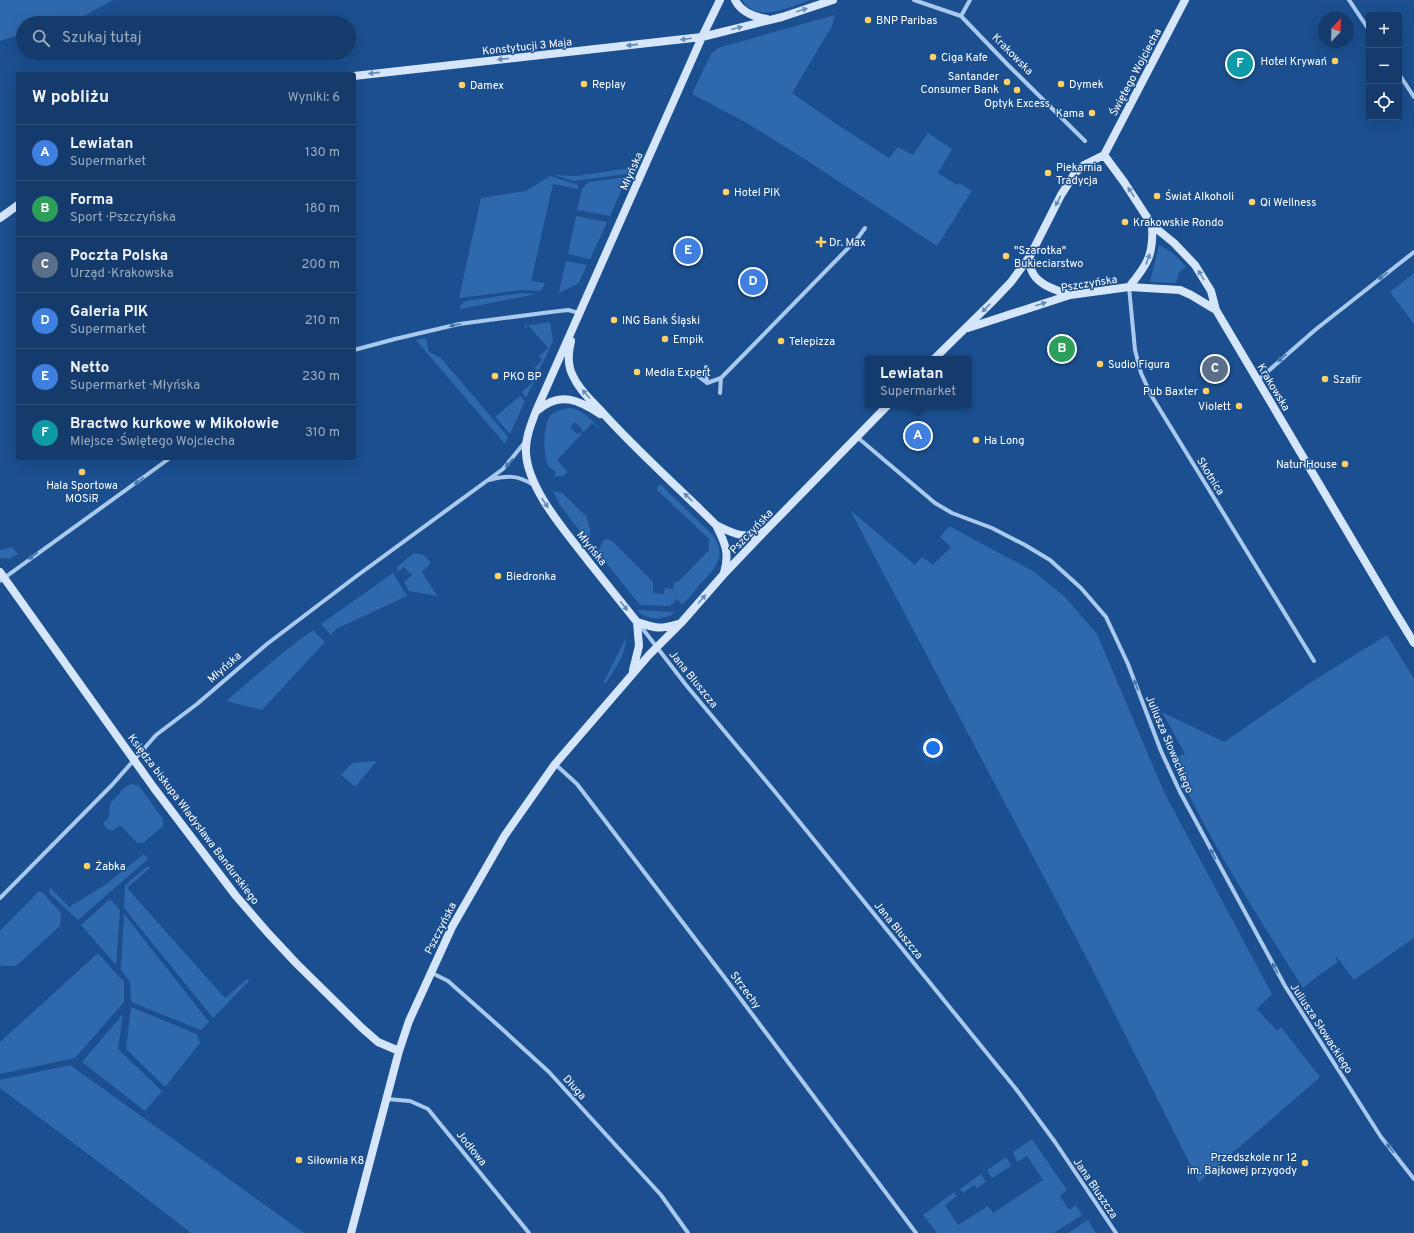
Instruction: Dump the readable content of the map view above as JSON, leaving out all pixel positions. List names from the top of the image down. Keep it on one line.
{"streets":{"street":["Konstytucji 3 Maja","Krakowska","Świętego Wojciecha","Młyńska","Pszczyńska","Skotnica","Jana Bluszcza","Juliusza Słowackiego","Księdza biskupa Władysława Bandurskiego","Strzechy","Długa","Jodłowa"]},"crossings":[["Konstytucji 3 Maja","Młyńska"],["Krakowska","Świętego Wojciecha"],["Krakowska","Pszczyńska"],["Krakowska","Skotnica"],["Świętego Wojciecha","Pszczyńska"],["Świętego Wojciecha","Skotnica"],["Młyńska","Pszczyńska"],["Młyńska","Jana Bluszcza"],["Młyńska","Księdza biskupa Władysława Bandurskiego"],["Pszczyńska","Skotnica"],["Pszczyńska","Jana Bluszcza"],["Pszczyńska","Juliusza Słowackiego"],["Pszczyńska","Księdza biskupa Władysława Bandurskiego"],["Pszczyńska","Strzechy"],["Pszczyńska","Długa"],["Pszczyńska","Jodłowa"]],"one_way":["Juliusza Słowackiego"],"places":{"other":["BNP Paribas","Ciga Kafe","Hotel Krywań","Santander Consumer Bank","Replay","Dymek","Damex","Optyk Excess","Kama","Piekarnia Tradycja","Hotel PIK","Świat Alkoholi","Qi Wellness","Krakowskie Rondo","\"Szarotka\" Bukieciarstwo","ING Bank Śląski","Empik","Telepizza","Sudio Figura","Media Expert","PKO BP","Szafir","Pub Baxter","Violett","Ha Long","Natur House","Hala Sportowa MOSiR","Biedronka","Żabka","Siłownia K8","Przedszkole nr 12 im. Bajkowej przygody"],"health":["Dr. Max"]},"north":"top","page":{"map_buttons":["+","−"],"search":"Szukaj tutaj","pins":["F","E","D","B","C","A"],"heading":["W pobliżu","Wyniki: 6"],"list":[{"mark":"A","name":"Lewiatan","note":"Supermarket","value":"130 m"},{"mark":"B","name":"Forma","note":"Sport · Pszczyńska","value":"180 m"},{"mark":"C","name":"Poczta Polska","note":"Urząd · Krakowska","value":"200 m"},{"mark":"D","name":"Galeria PIK","note":"Supermarket","value":"210 m"},{"mark":"E","name":"Netto","note":"Supermarket · Młyńska","value":"230 m"},{"mark":"F","name":"Bractwo kurkowe w Mikołowie","note":"Miejsce · Świętego Wojciecha","value":"310 m"}],"popup":["Lewiatan","Supermarket"]}}
